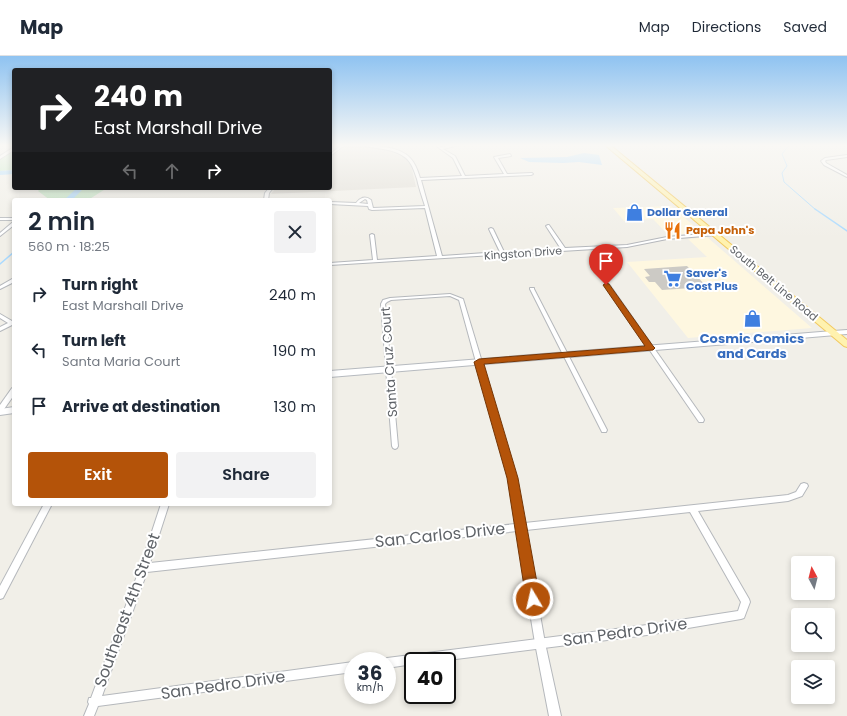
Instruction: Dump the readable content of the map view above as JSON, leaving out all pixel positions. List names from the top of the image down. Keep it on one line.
{"streets":{"main road":["South Belt Line Road"],"street":["Kingston Drive","Santa Cruz Court","San Carlos Drive","Southeast 4th Street","San Pedro Drive"]},"crossings":[["Kingston Drive","South Belt Line Road"],["San Carlos Drive","Southeast 4th Street"],["San Carlos Drive","San Pedro Drive"],["Southeast 4th Street","San Pedro Drive"]],"places":{"shop":["Dollar General","Cosmic Comics and Cards"],"restaurant":["Papa John's"],"supermarket":["Saver's Cost Plus"]},"north":"top","page":{"header":"Map","nav":["Map","Directions","Saved"],"turn":["240 m","East Marshall Drive"],"heading":["2 min","560 m · 18:25"],"list":[{"name":"Turn right","note":"East Marshall Drive","value":"240 m"},{"name":"Turn left","note":"Santa Maria Court","value":"190 m"},{"name":"Arrive at destination","value":"130 m"}],"buttons":["Exit","Share"],"speed":"36 km/h","limit":"40"}}
